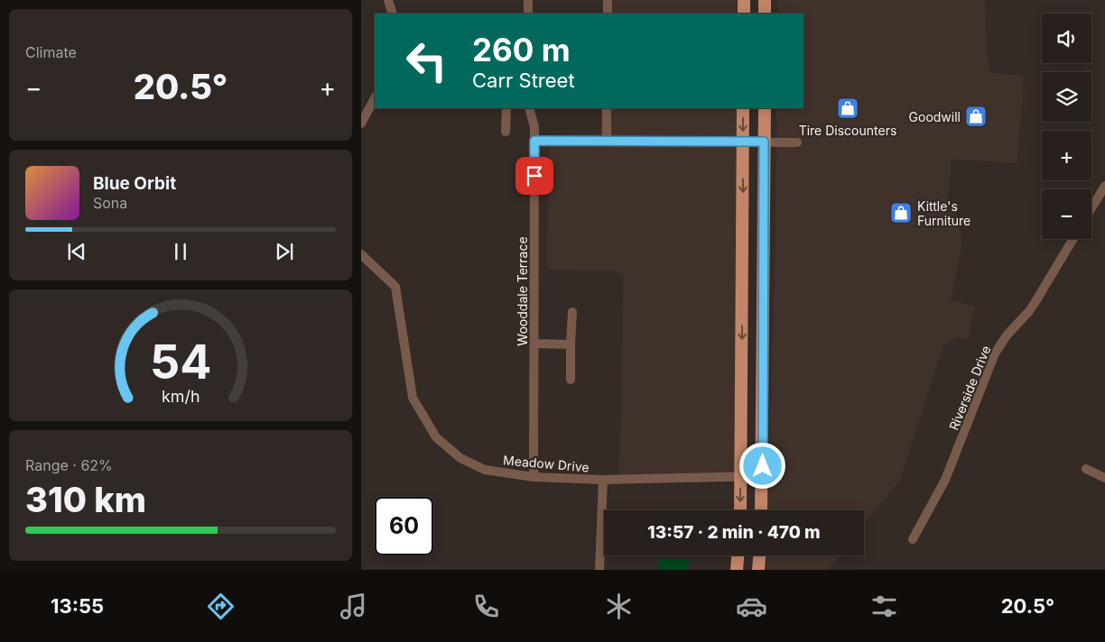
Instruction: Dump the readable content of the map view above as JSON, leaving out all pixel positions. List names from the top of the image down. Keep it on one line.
{"streets":{"street":["Wooddale Terrace","Riverside Drive","Meadow Drive"]},"crossings":[["Wooddale Terrace","Meadow Drive"]],"places":{"shop":["Tire Discounters","Goodwill","Kittle's Furniture"]},"page":{"tile":["Climate",["Range · 62%","310 km"]],"map_buttons":["+","−"],"turn":["260 m","Carr Street"],"heat":["−","20.5°","+"],"song":["Blue Orbit","Sona"],"limit":"60","trip":"13:57 · 2 min · 470 m","tabs":["13:55","20.5°"],"gauge":["54","km/h"]}}
